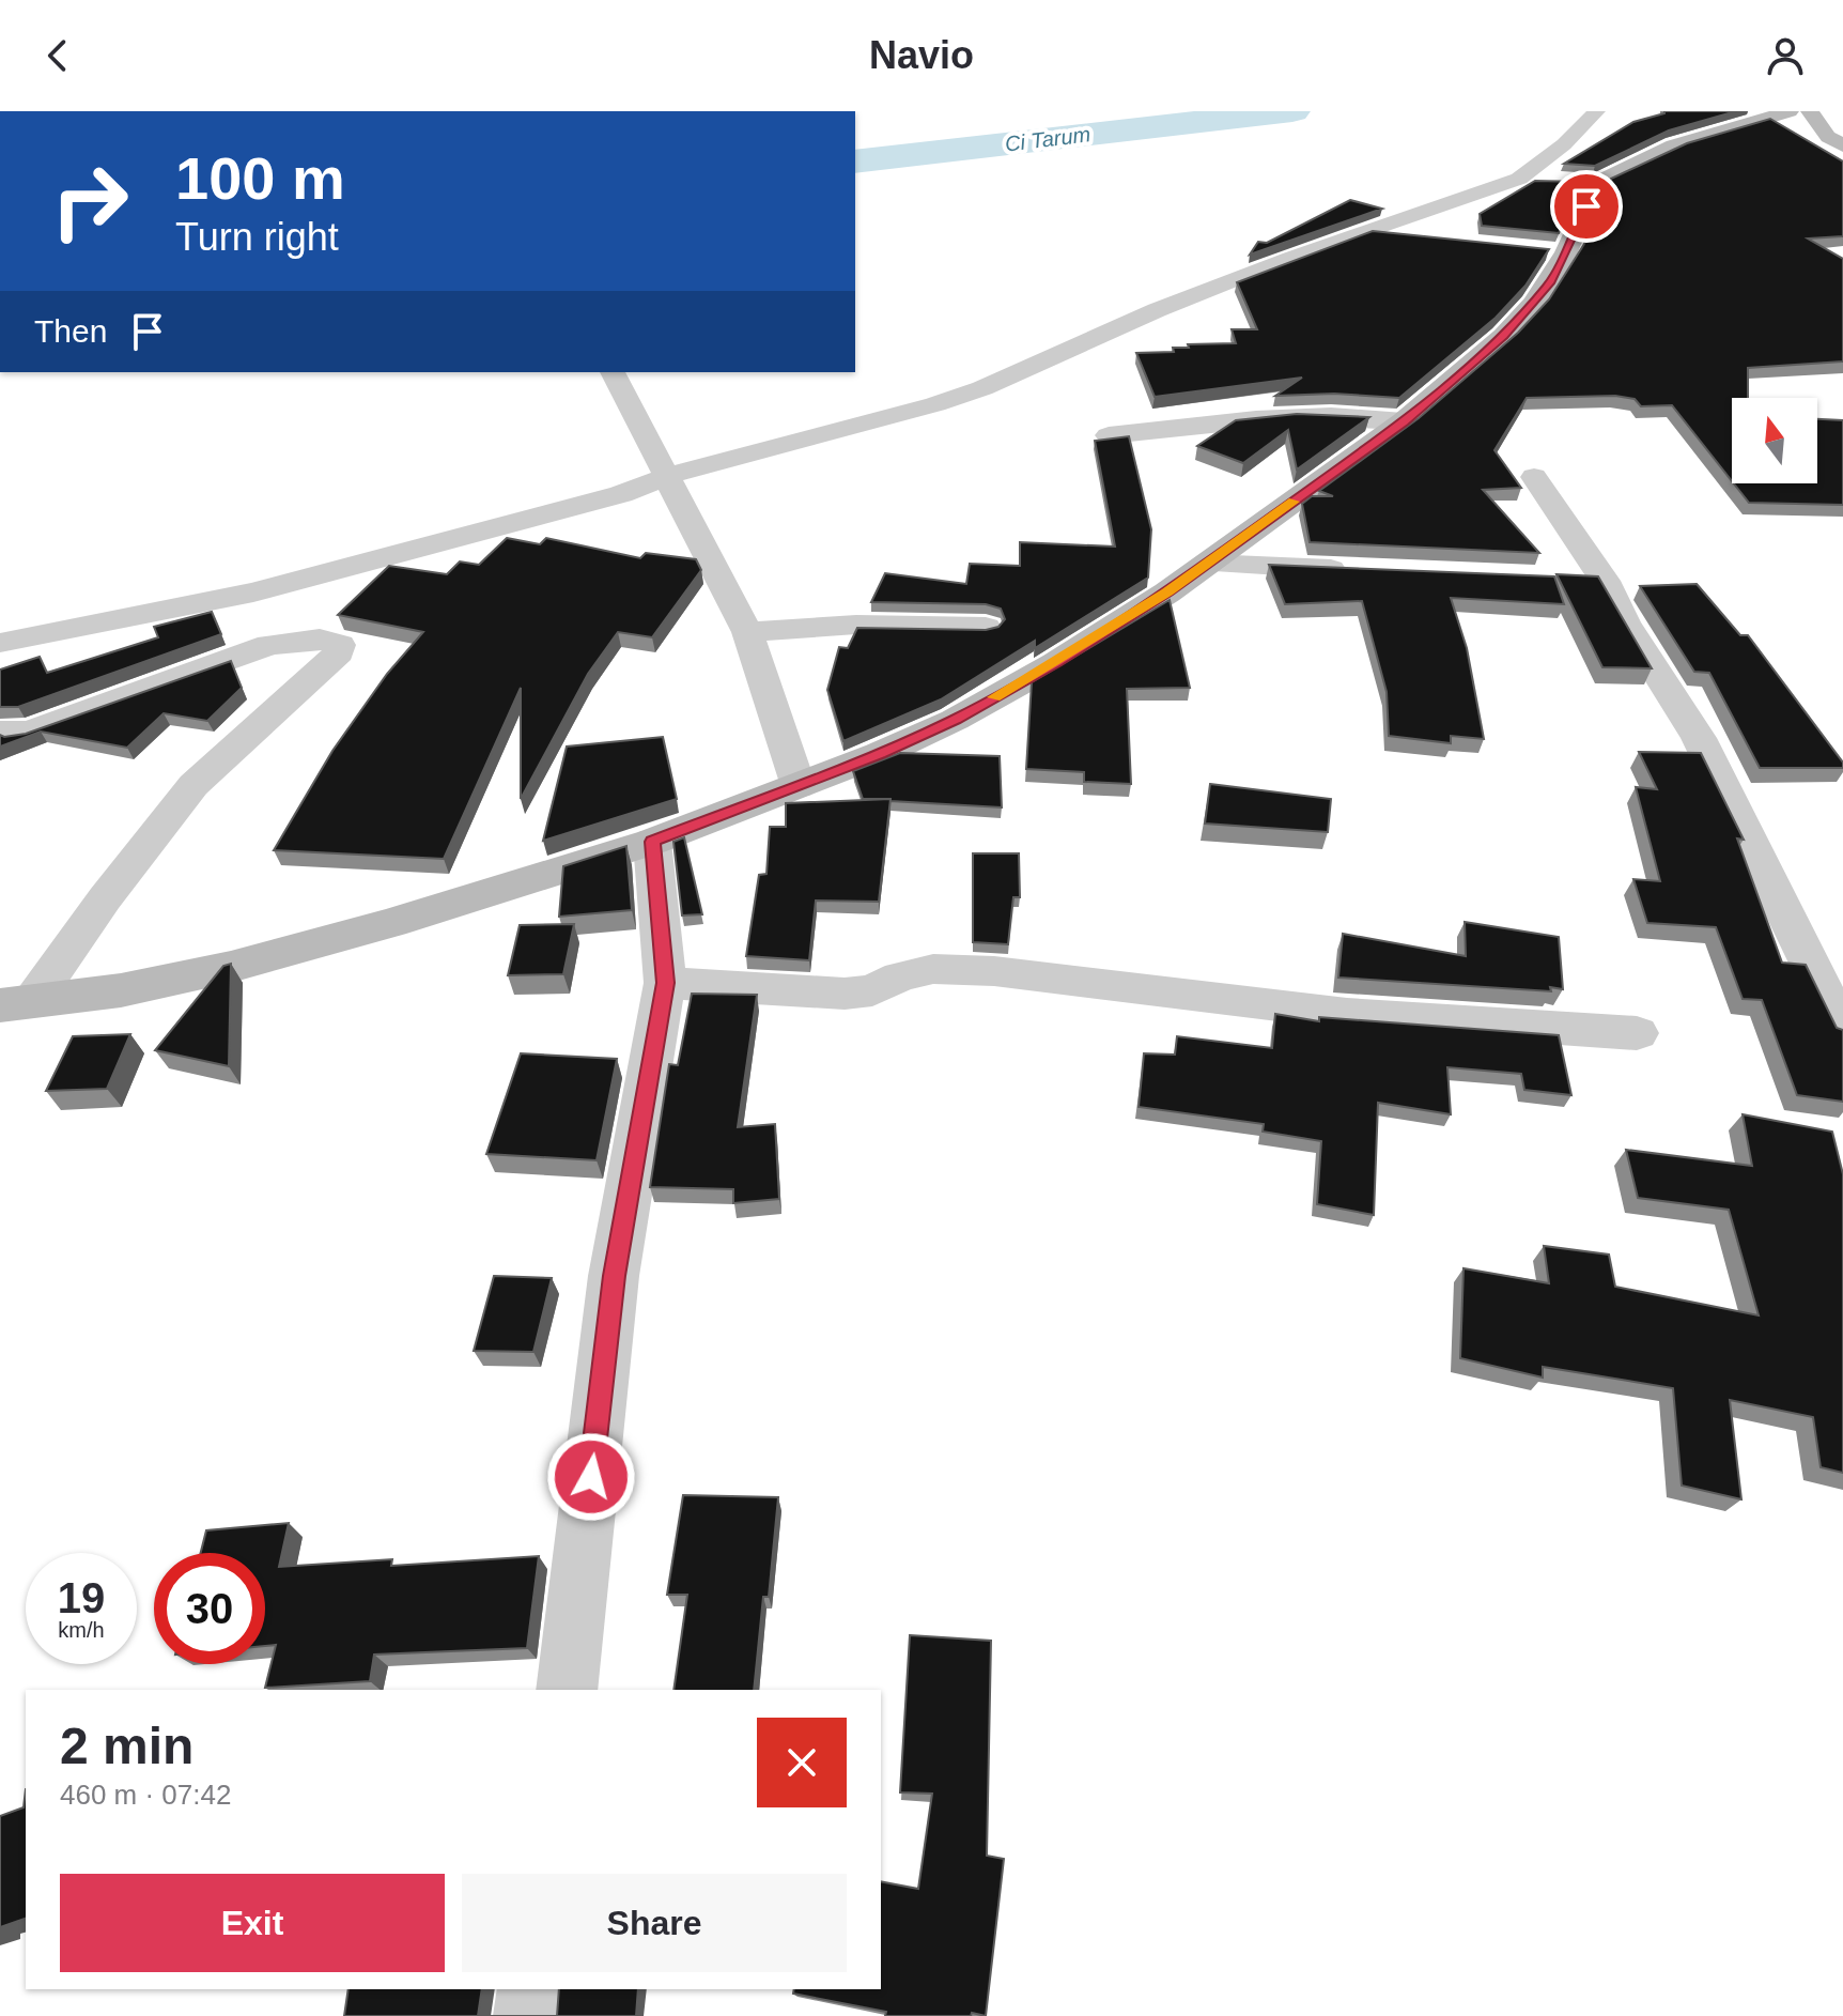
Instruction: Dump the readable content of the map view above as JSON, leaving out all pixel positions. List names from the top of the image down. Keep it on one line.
{"water":["Ci Tarum"],"north":"top","page":{"header":"Navio","turn":["100 m","Turn right"],"then":"Then","speed":"19 km/h","limit":"30","heading":["2 min","460 m · 07:42"],"buttons":["Exit","Share"]}}
